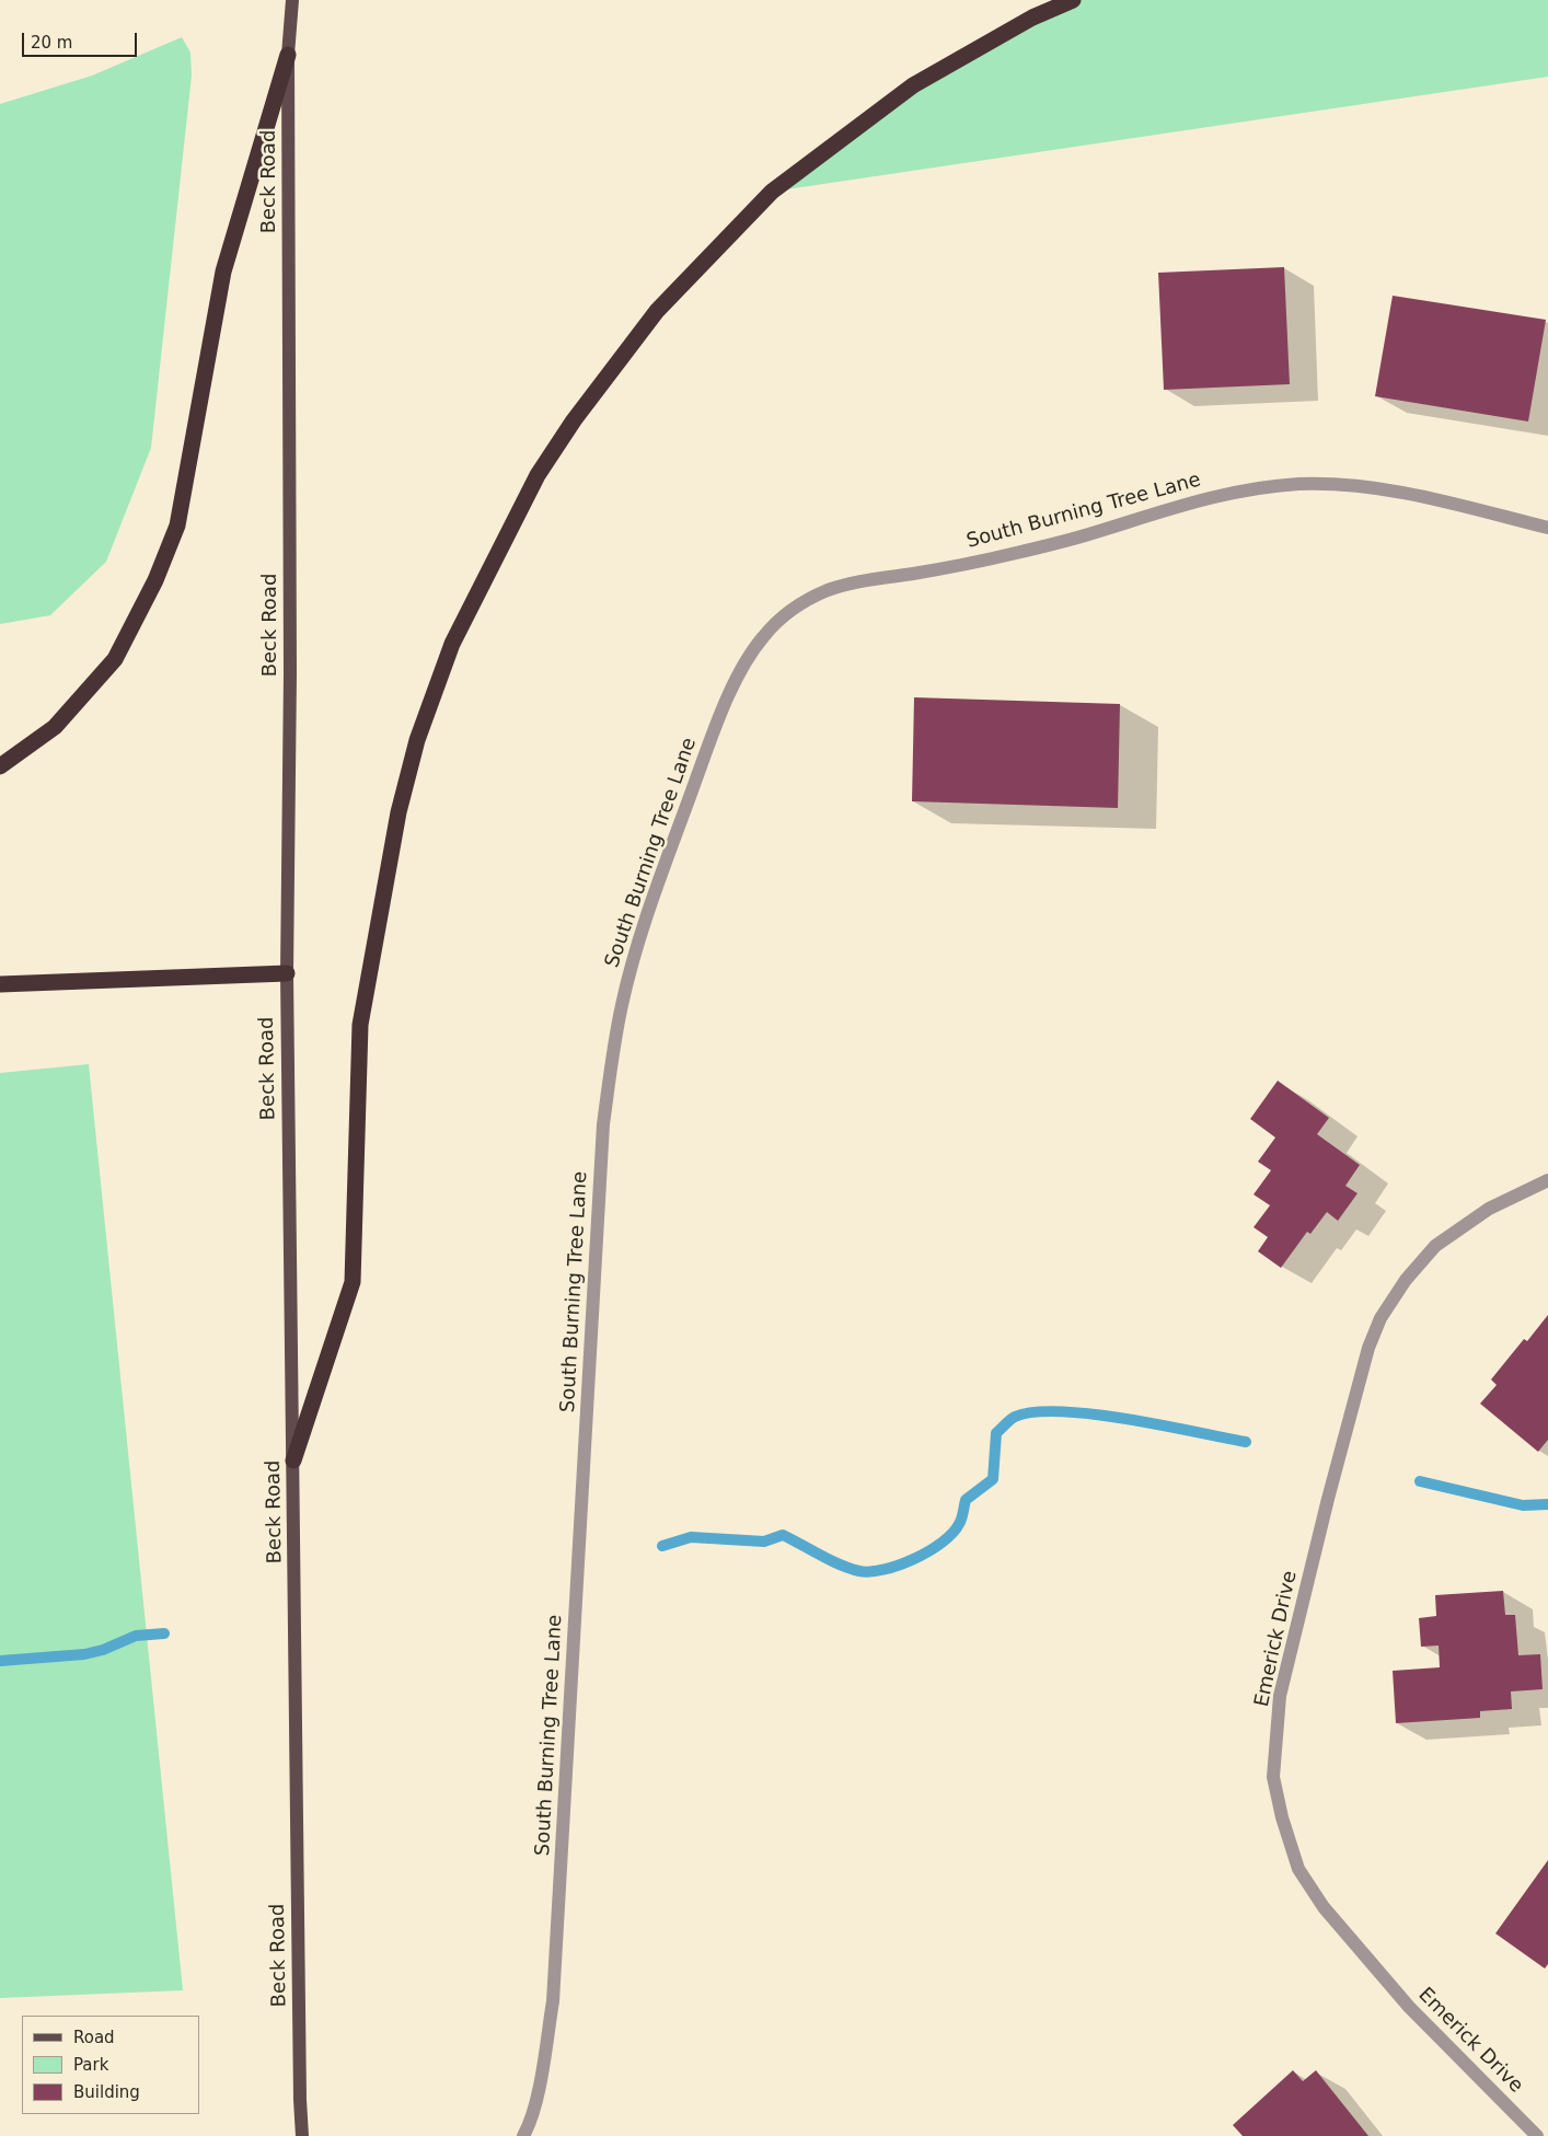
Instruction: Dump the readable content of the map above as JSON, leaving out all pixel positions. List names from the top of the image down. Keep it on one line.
{"streets":{"main road":["Beck Road"],"street":["South Burning Tree Lane","Emerick Drive"]},"legend":["Road","Park","Building"],"scale_bar":"20 m"}
